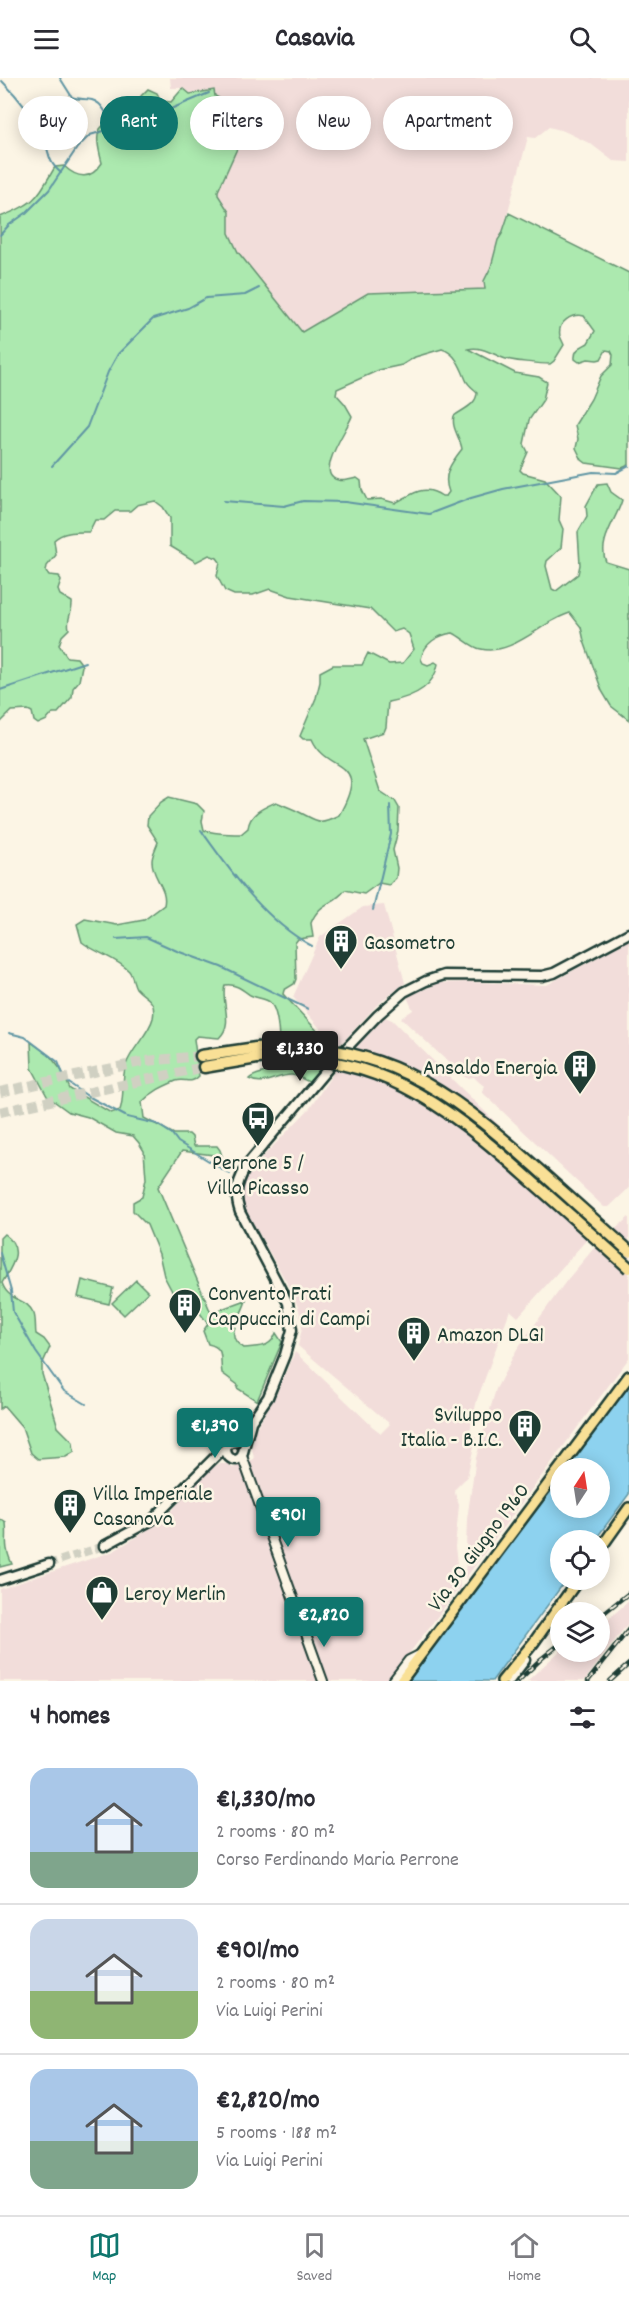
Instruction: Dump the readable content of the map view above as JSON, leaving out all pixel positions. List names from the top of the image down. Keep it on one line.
{"streets":{"main road":["Via 30 Giugno 1960"]},"places":{"building":["Gasometro","Ansaldo Energia","Convento Frati Cappuccini di Campi","Amazon DLG1","Sviluppo Italia - B.I.C.","Villa Imperiale Casanova"],"bus stop":["Perrone 5 / Villa Picasso"],"shop":["Leroy Merlin"]},"north":"top","page":{"header":"Casavia","chip":["Buy","Rent","Filters","New","Apartment"],"price":["€1,330","€1,390","€901","€2,820"],"heading":"4 homes","list":[{"name":"€1,330/mo","note":"2 rooms · 80 m² · Corso Ferdinando Maria Perrone"},{"name":"€901/mo","note":"2 rooms · 80 m² · Via Luigi Perini"},{"name":"€2,820/mo","note":"5 rooms · 188 m² · Via Luigi Perini"}],"tabs":["Map","Saved","Home"]}}
